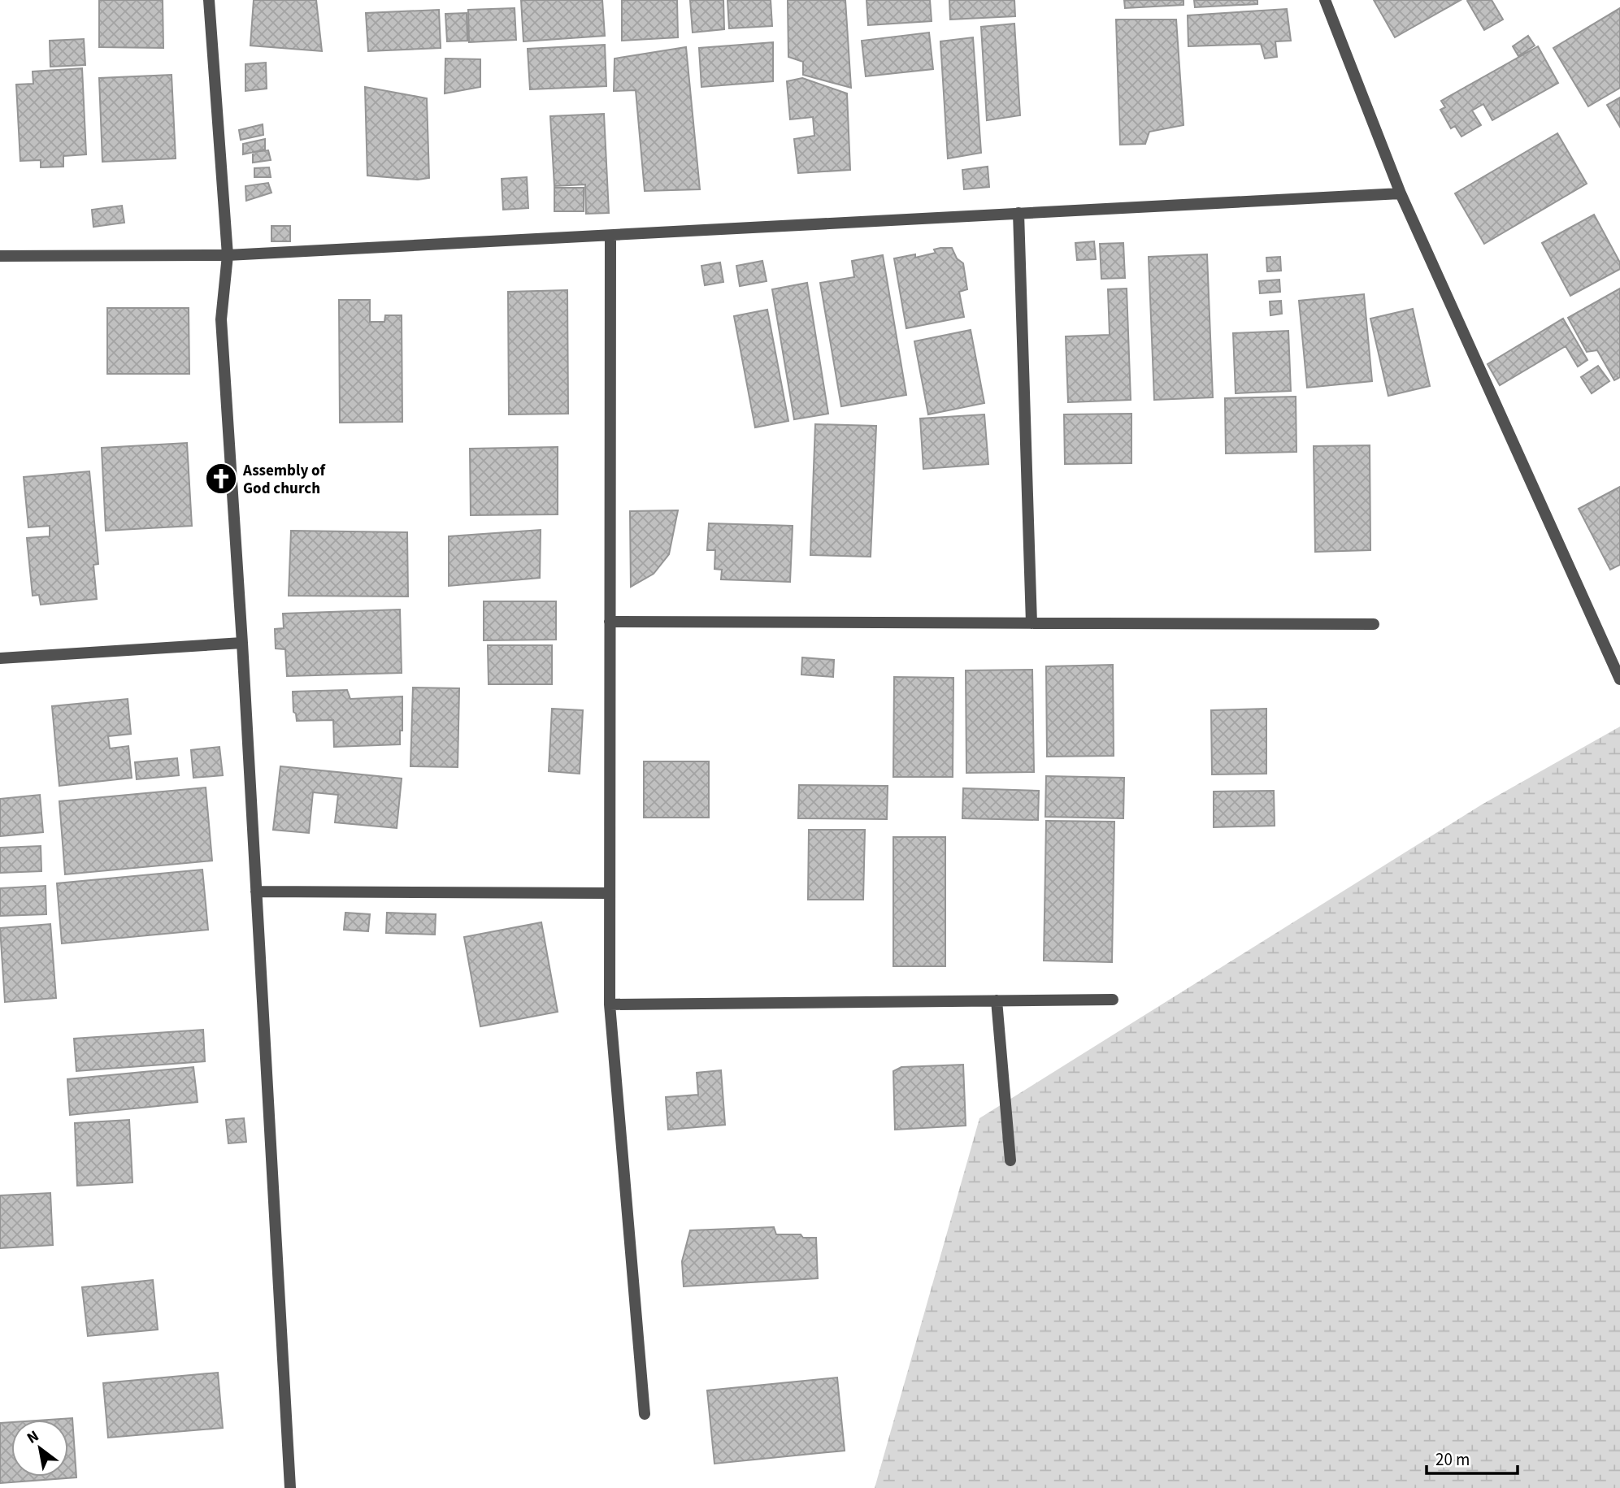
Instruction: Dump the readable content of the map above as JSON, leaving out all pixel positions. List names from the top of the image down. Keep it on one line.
{"places":{"church":["Assembly of God church"]},"scale_bar":"20 m","north":"top left"}
